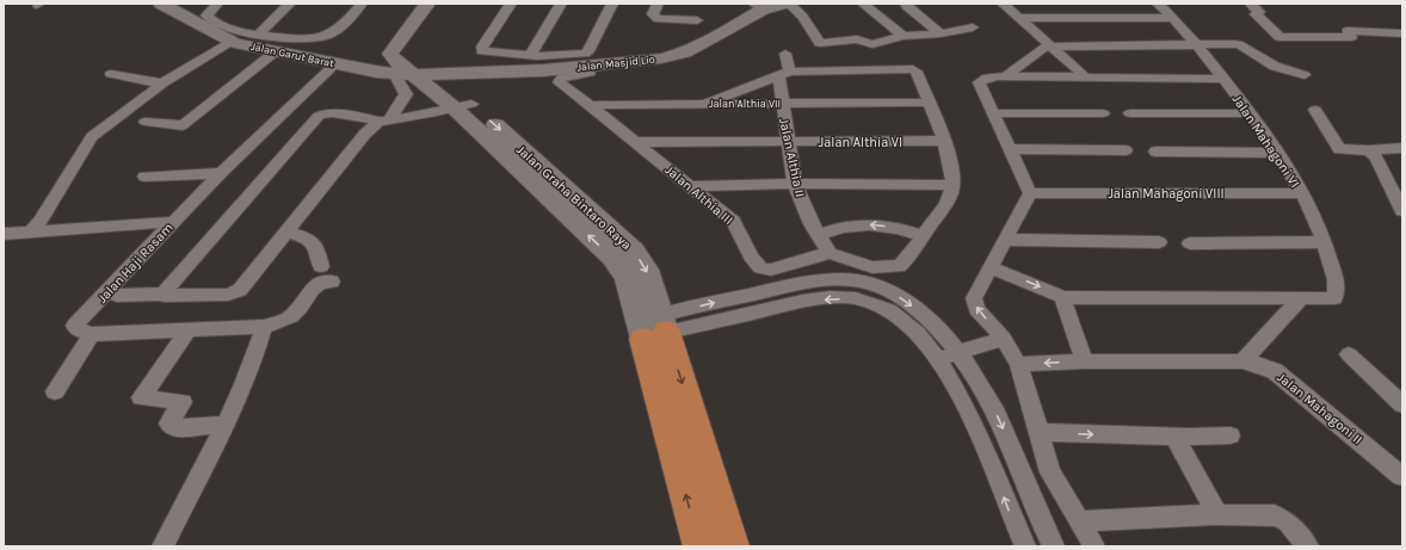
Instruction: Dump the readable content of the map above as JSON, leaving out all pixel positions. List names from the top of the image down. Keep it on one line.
{"streets":{"main road":["Jalan Graha Bintaro Raya"],"street":["Jalan Garut Barat","Jalan Masjid Lio","Jalan Althia VII","Jalan Mahagoni VI","Jalan Althia VI","Jalan Althia II","Jalan Mahagoni VIII","Jalan Althia III","Jalan Haji Rasam","Jalan Mahagoni II"]},"crossings":[["Jalan Garut Barat","Jalan Masjid Lio"],["Jalan Garut Barat","Jalan Graha Bintaro Raya"],["Jalan Garut Barat","Jalan Haji Rasam"],["Jalan Masjid Lio","Jalan Graha Bintaro Raya"],["Jalan Althia VII","Jalan Althia II"],["Jalan Althia VII","Jalan Althia III"],["Jalan Mahagoni VI","Jalan Mahagoni VIII"],["Jalan Althia VI","Jalan Althia II"],["Jalan Althia VI","Jalan Althia III"],["Jalan Althia II","Jalan Althia III"]]}
